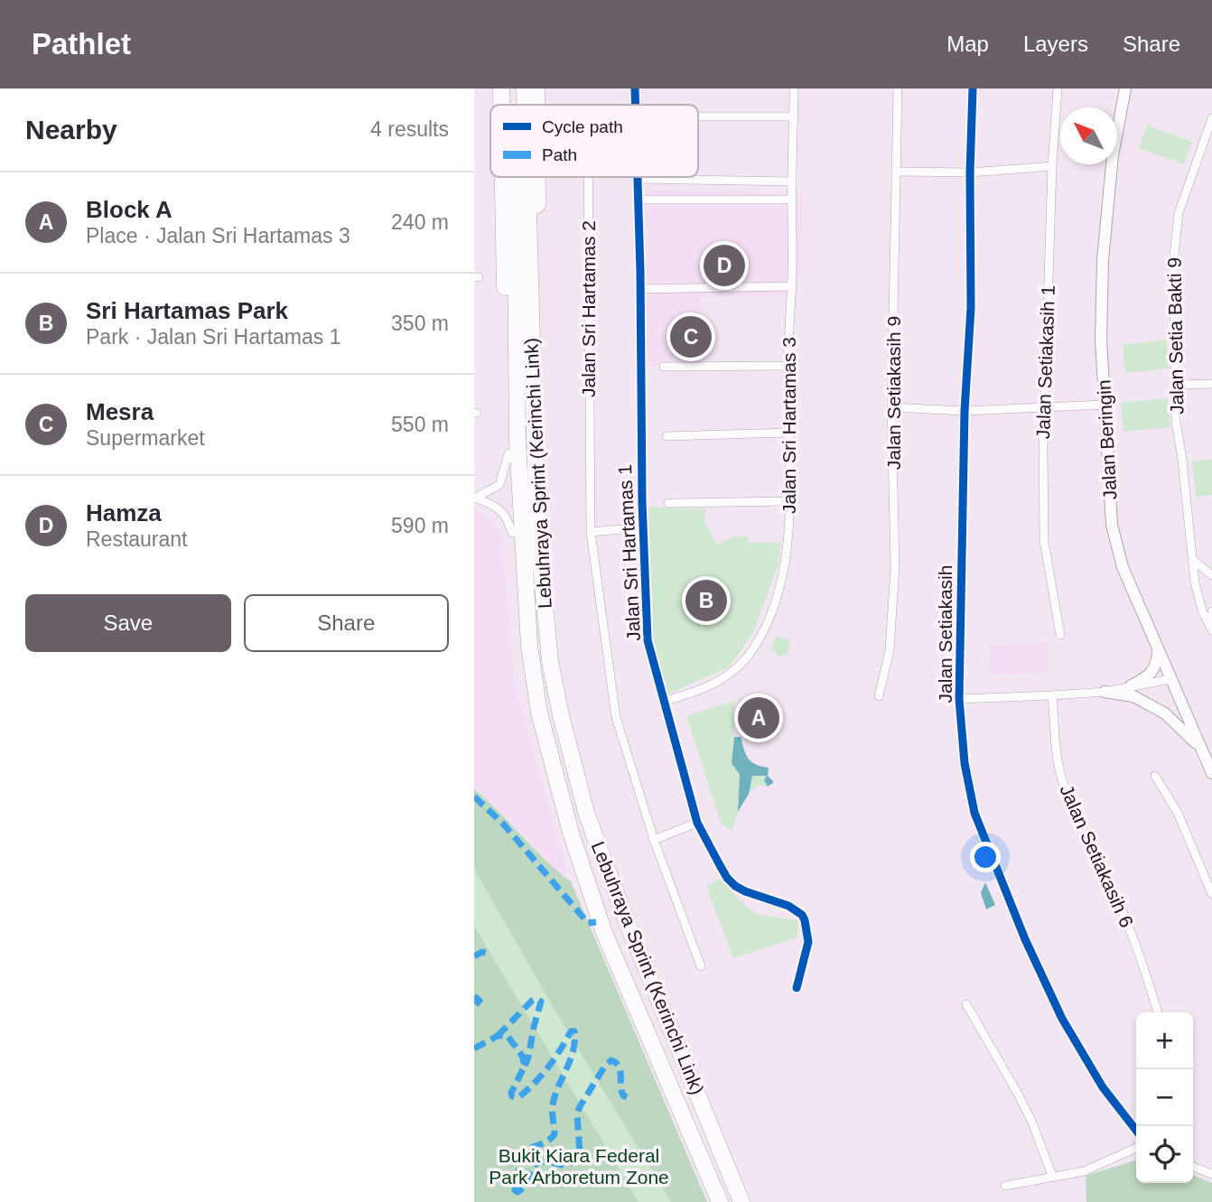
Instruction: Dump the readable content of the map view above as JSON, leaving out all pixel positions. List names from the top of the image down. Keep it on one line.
{"streets":{"highway":["Lebuhraya Sprint (Kerinchi Link)"],"street":["Jalan Sri Hartamas 2","Jalan Setia Bakti 9","Jalan Setiakasih 1","Jalan Setiakasih 9","Jalan Sri Hartamas 3","Jalan Beringin","Jalan Sri Hartamas 1","Jalan Setiakasih","Jalan Setiakasih 6"]},"crossings":[["Jalan Sri Hartamas 3","Jalan Sri Hartamas 1"]],"parks":["Bukit Kiara Federal Park Arboretum Zone"],"legend":["Cycle path","Path"],"north":"top left","page":{"header":"Pathlet","nav":["Map","Layers","Share"],"heading":["Nearby","4 results"],"list":[{"mark":"A","name":"Block A","note":"Place · Jalan Sri Hartamas 3","value":"240 m"},{"mark":"B","name":"Sri Hartamas Park","note":"Park · Jalan Sri Hartamas 1","value":"350 m"},{"mark":"C","name":"Mesra","note":"Supermarket","value":"550 m"},{"mark":"D","name":"Hamza","note":"Restaurant","value":"590 m"}],"pins":["D","C","B","A"],"buttons":["Save","Share"],"map_buttons":["+","−"]}}
